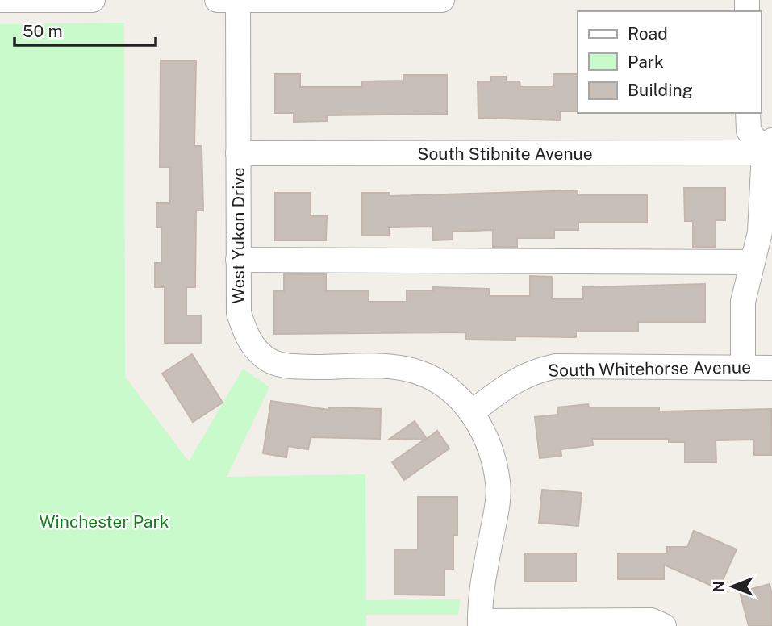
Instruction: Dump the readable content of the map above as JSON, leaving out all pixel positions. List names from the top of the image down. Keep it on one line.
{"streets":{"street":["South Stibnite Avenue","West Yukon Drive","South Whitehorse Avenue"]},"crossings":[["South Stibnite Avenue","West Yukon Drive"],["West Yukon Drive","South Whitehorse Avenue"]],"parks":["Winchester Park"],"legend":["Road","Park","Building"],"scale_bar":"50 m","north":"left"}
